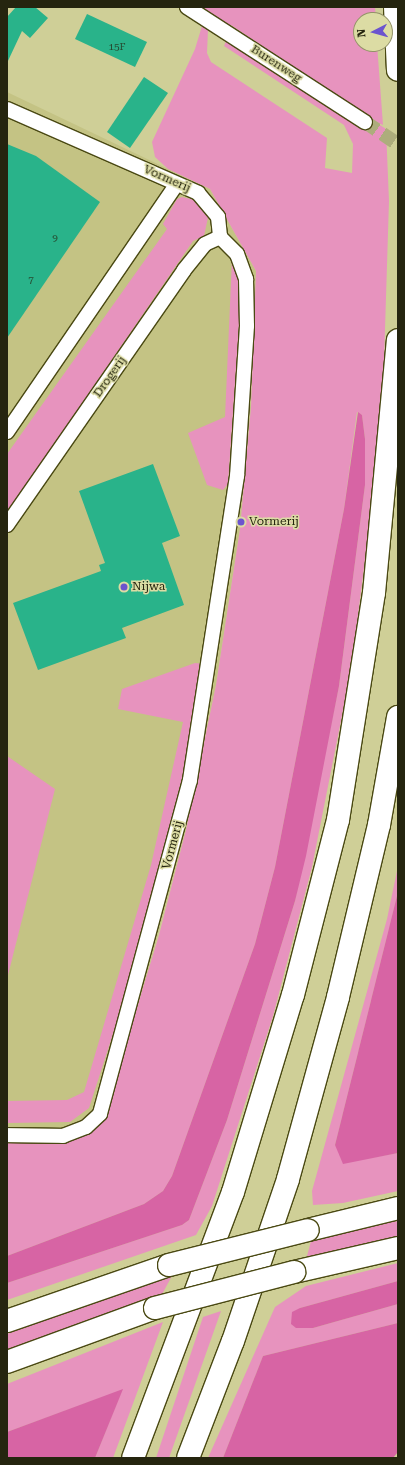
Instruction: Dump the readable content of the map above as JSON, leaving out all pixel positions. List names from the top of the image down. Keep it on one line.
{"streets":{"street":["Burenweg","Vormerij","Drogerij"]},"crossings":[["Vormerij","Drogerij"]],"places":["Vormerij","Nijwa"],"house_numbers":["15F","9","7"],"north":"left"}
